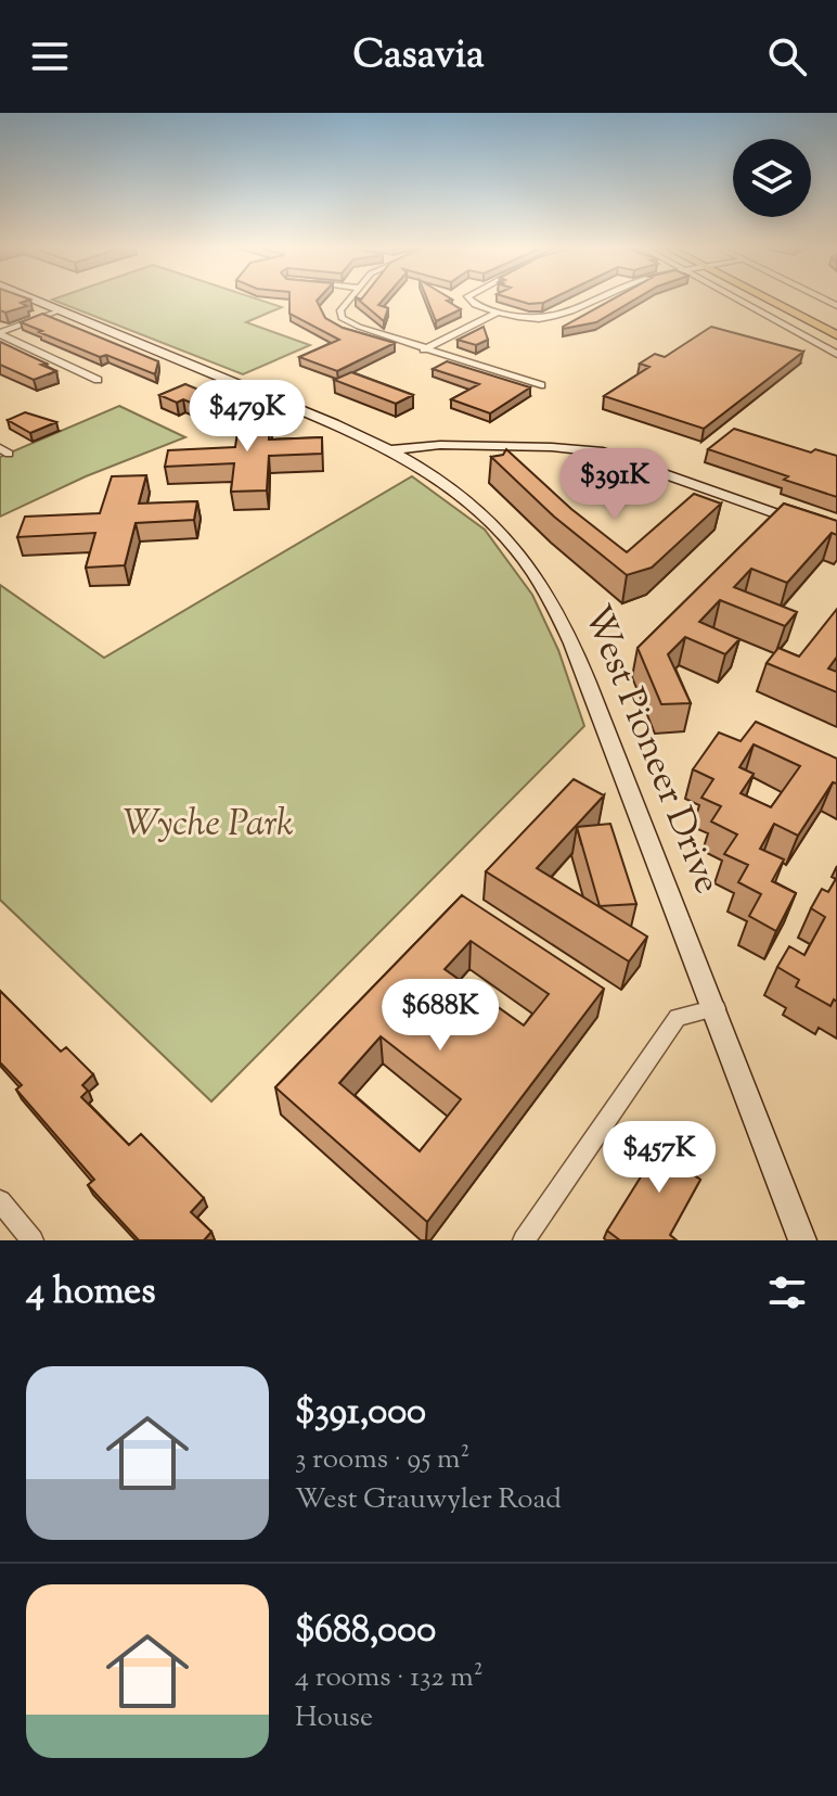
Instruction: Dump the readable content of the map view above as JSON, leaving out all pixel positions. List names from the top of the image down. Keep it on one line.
{"streets":{"main road":["West Pioneer Drive"]},"parks":["Wyche Park"],"page":{"header":"Casavia","price":["$479K","$391K","$688K","$457K"],"heading":"4 homes","list":[{"name":"$391,000","note":"3 rooms · 95 m² · West Grauwyler Road"},{"name":"$688,000","note":"4 rooms · 132 m² · House"}]}}
